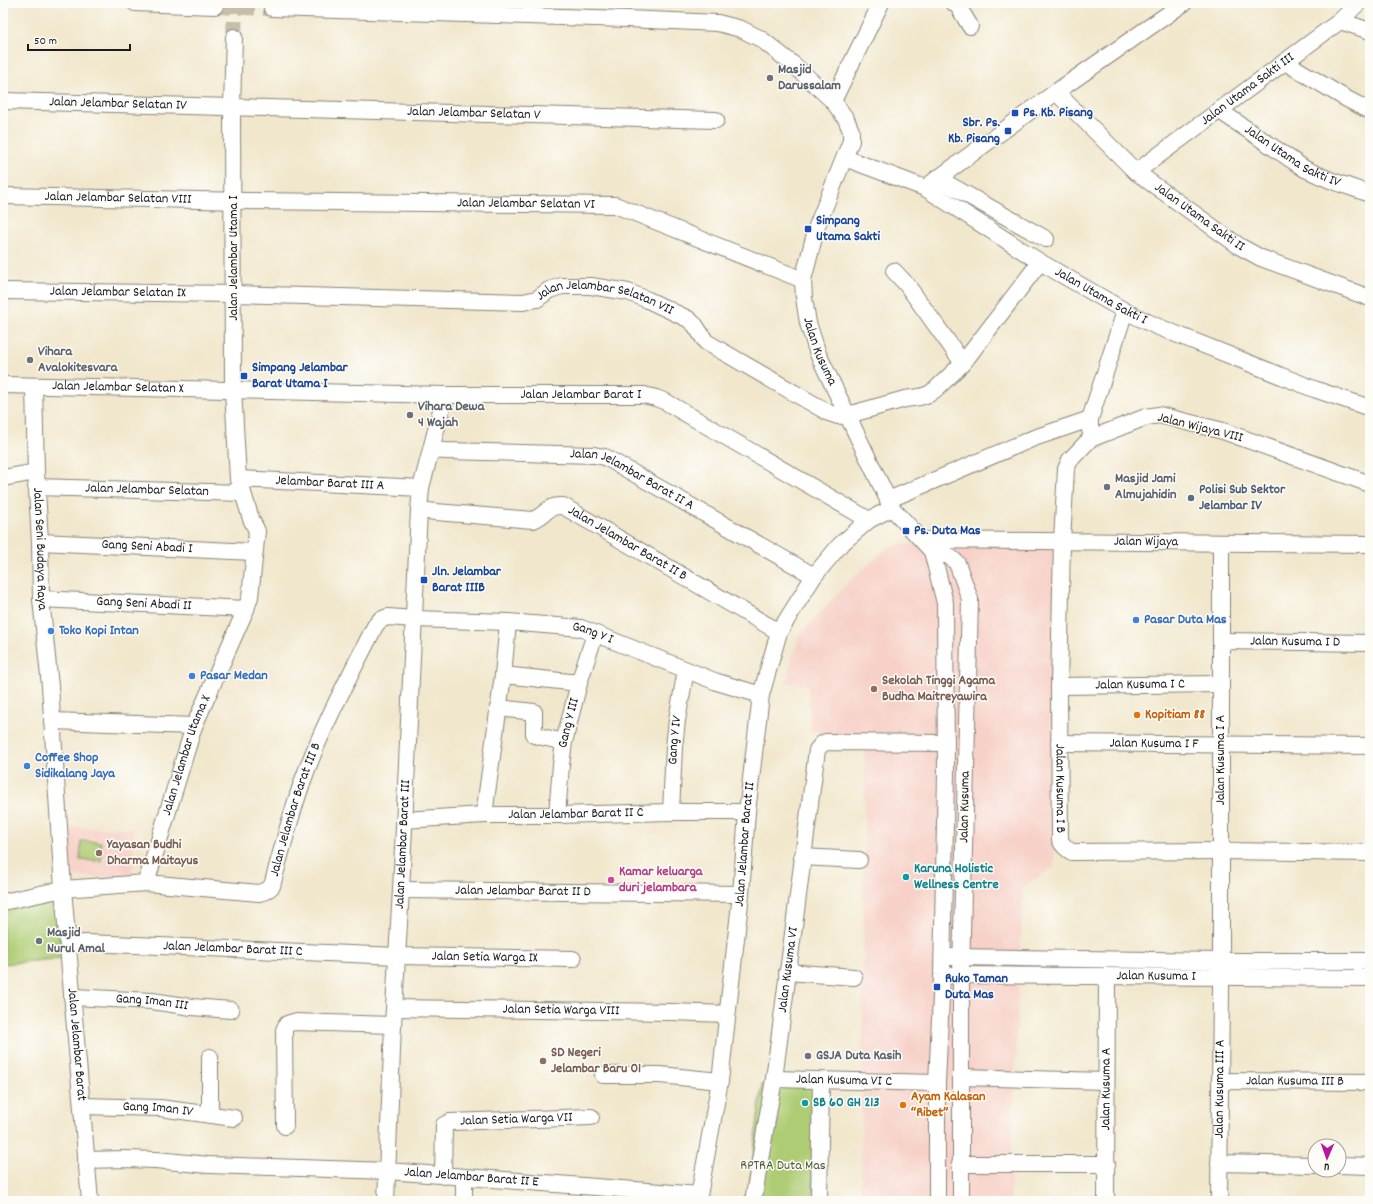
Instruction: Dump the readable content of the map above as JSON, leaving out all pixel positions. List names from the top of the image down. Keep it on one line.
{"streets":{"street":["Jalan Utama Sakti III","Jalan Jelambar Selatan IV","Jalan Jelambar Selatan V","Jalan Utama Sakti IV","Jalan Jelambar Selatan VIII","Jalan Jelambar Selatan VI","Jalan Utama Sakti II","Jalan Jelambar Utama I","Jalan Jelambar Selatan IX","Jalan Utama Sakti I","Jalan Jelambar Selatan VII","Jalan Kusuma","Jalan Jelambar Selatan X","Jalan Jelambar Barat I","Jalan Wijaya VIII","Jalan Jelambar Barat II A","Jelambar Barat III A","Jalan Jelambar Selatan","Jalan Wijaya","Jalan Jelambar Barat II B","Gang Seni Abadi I","Jalan Seni Budaya Raya","Gang Seni Abadi II","Gang Y I","Jalan Kusuma I D","Jalan Kusuma I C","Gang Y III","Gang Y IV","Jalan Kusuma I F","Jalan Jelambar Utama X","Jalan Kusuma I A","Jalan Kusuma I B","Jalan Jelambar Barat III B","Jalan Jelambar Barat II C","Jalan Jelambar Barat II","Jalan Jelambar Barat III","Jalan Jelambar Barat II D","Jalan Jelambar Barat III C","Jalan Setia Warga IX","Jalan Kusuma VI","Jalan Kusuma I","Gang Iman III","Jalan Setia Warga VIII","Jalan Jelambar Barat","Jalan Kusuma VI C","Jalan Kusuma III B","Jalan Kusuma A","Jalan Kusuma III A","Gang Iman IV","Jalan Setia Warga VII","Jalan Jelambar Barat II E"]},"crossings":[["Jalan Utama Sakti III","Jalan Utama Sakti IV"],["Jalan Utama Sakti III","Jalan Utama Sakti II"],["Jalan Jelambar Selatan IV","Jalan Jelambar Selatan V"],["Jalan Jelambar Selatan IV","Jalan Jelambar Utama I"],["Jalan Jelambar Selatan V","Jalan Jelambar Utama I"],["Jalan Jelambar Selatan VIII","Jalan Jelambar Selatan VI"],["Jalan Jelambar Selatan VIII","Jalan Jelambar Utama I"],["Jalan Jelambar Selatan VI","Jalan Jelambar Utama I"],["Jalan Jelambar Selatan VI","Jalan Kusuma"],["Jalan Jelambar Utama I","Jalan Jelambar Selatan IX"],["Jalan Jelambar Utama I","Jalan Jelambar Selatan VII"],["Jalan Jelambar Utama I","Jalan Jelambar Selatan X"],["Jalan Jelambar Utama I","Jalan Jelambar Barat I"],["Jalan Jelambar Utama I","Jelambar Barat III A"],["Jalan Jelambar Utama I","Jalan Jelambar Selatan"],["Jalan Jelambar Utama I","Jalan Jelambar Utama X"],["Jalan Jelambar Selatan IX","Jalan Jelambar Selatan VII"],["Jalan Utama Sakti I","Jalan Kusuma"],["Jalan Jelambar Selatan VII","Jalan Kusuma"],["Jalan Kusuma","Jalan Wijaya"],["Jalan Kusuma","Jalan Kusuma VI"],["Jalan Kusuma","Jalan Kusuma I"],["Jalan Kusuma","Jalan Kusuma VI C"],["Jalan Jelambar Selatan X","Jalan Jelambar Barat I"],["Jalan Jelambar Selatan X","Jalan Seni Budaya Raya"],["Jalan Jelambar Barat I","Jalan Jelambar Barat II"],["Jalan Jelambar Barat I","Jalan Jelambar Barat III"],["Jalan Wijaya VIII","Jalan Wijaya"],["Jalan Wijaya VIII","Jalan Kusuma I B"],["Jalan Jelambar Barat II A","Jalan Jelambar Barat II"],["Jalan Jelambar Barat II A","Jalan Jelambar Barat III"],["Jelambar Barat III A","Jalan Jelambar Selatan"],["Jelambar Barat III A","Jalan Jelambar Utama X"],["Jelambar Barat III A","Jalan Jelambar Barat III"],["Jalan Jelambar Selatan","Jalan Seni Budaya Raya"],["Jalan Jelambar Selatan","Jalan Jelambar Utama X"],["Jalan Wijaya","Jalan Kusuma I A"],["Jalan Wijaya","Jalan Kusuma I B"],["Jalan Jelambar Barat II B","Jalan Jelambar Barat II"],["Jalan Jelambar Barat II B","Jalan Jelambar Barat III"],["Gang Seni Abadi I","Jalan Seni Budaya Raya"],["Gang Seni Abadi I","Jalan Jelambar Utama X"],["Jalan Seni Budaya Raya","Gang Seni Abadi II"],["Jalan Seni Budaya Raya","Jalan Jelambar Barat III B"],["Jalan Seni Budaya Raya","Jalan Jelambar Barat"],["Gang Seni Abadi II","Jalan Jelambar Utama X"],["Gang Y I","Gang Y III"],["Gang Y I","Gang Y IV"],["Gang Y I","Jalan Jelambar Barat III B"],["Gang Y I","Jalan Jelambar Barat II"],["Gang Y I","Jalan Jelambar Barat III"],["Jalan Kusuma I D","Jalan Kusuma I A"],["Jalan Kusuma I C","Jalan Kusuma I A"],["Jalan Kusuma I C","Jalan Kusuma I B"],["Gang Y III","Jalan Jelambar Barat II C"],["Gang Y IV","Jalan Jelambar Barat II C"],["Jalan Kusuma I F","Jalan Kusuma I A"],["Jalan Kusuma I F","Jalan Kusuma I B"],["Jalan Jelambar Utama X","Jalan Jelambar Barat III B"],["Jalan Kusuma I A","Jalan Kusuma I B"],["Jalan Kusuma I A","Jalan Kusuma I"],["Jalan Kusuma I A","Jalan Kusuma III A"],["Jalan Jelambar Barat III B","Jalan Jelambar Barat III"],["Jalan Jelambar Barat III B","Jalan Jelambar Barat"],["Jalan Jelambar Barat II C","Jalan Jelambar Barat II"],["Jalan Jelambar Barat II C","Jalan Jelambar Barat III"],["Jalan Jelambar Barat II","Jalan Jelambar Barat II D"],["Jalan Jelambar Barat II","Jalan Setia Warga VIII"],["Jalan Jelambar Barat II","Jalan Jelambar Barat II E"],["Jalan Jelambar Barat III","Jalan Jelambar Barat II D"],["Jalan Jelambar Barat III","Jalan Jelambar Barat III C"],["Jalan Jelambar Barat III","Jalan Setia Warga IX"],["Jalan Jelambar Barat III","Jalan Setia Warga VIII"],["Jalan Jelambar Barat III","Jalan Jelambar Barat II E"],["Jalan Jelambar Barat III C","Jalan Setia Warga IX"],["Jalan Jelambar Barat III C","Jalan Jelambar Barat"],["Jalan Kusuma VI","Jalan Kusuma VI C"],["Jalan Kusuma I","Jalan Kusuma A"],["Jalan Kusuma I","Jalan Kusuma III A"],["Gang Iman III","Jalan Jelambar Barat"],["Jalan Jelambar Barat","Gang Iman IV"],["Jalan Jelambar Barat","Jalan Jelambar Barat II E"],["Jalan Kusuma III B","Jalan Kusuma III A"],["Jalan Setia Warga VII","Jalan Jelambar Barat II E"]],"parks":["RPTRA Duta Mas"],"places":{"other":["Masjid Darussalam","Vihara Avalokitesvara","Vihara Dewa 4 Wajah","Masjid Jami Almujahidin","Polisi Sub Sektor Jelambar IV","Pasar Duta Mas","Toko Kopi Intan","Pasar Medan","Sekolah Tinggi Agama Budha Maitreyawira","Kopitiam 88","Coffee Shop Sidikalang Jaya","Yayasan Budhi Dharma Maitayus","Karuna Holistic Wellness Centre","Kamar keluarga duri jelambara","Masjid Nurul Amal","GSJA Duta Kasih","SD Negeri Jelambar Baru 01","SB 60 GH 213","Ayam Kalasan “Ribet”"],"transit":["Ps. Kb. Pisang","Sbr. Ps. Kb. Pisang","Simpang Utama Sakti","Simpang Jelambar Barat Utama I","Ps. Duta Mas","Jln. Jelambar Barat IIIB","Ruko Taman Duta Mas"]},"scale_bar":"50 m","north":"bottom"}
